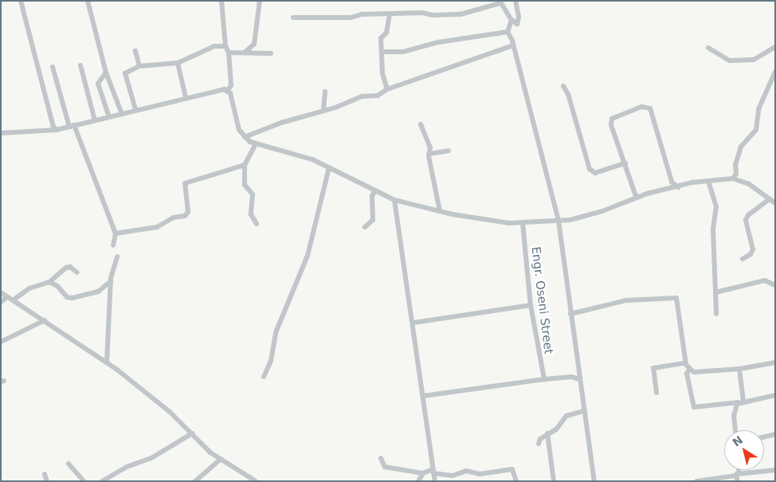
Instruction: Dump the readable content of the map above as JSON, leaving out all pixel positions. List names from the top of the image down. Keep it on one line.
{"streets":{"street":["Engr. Oseni Street"]},"north":"top left"}
